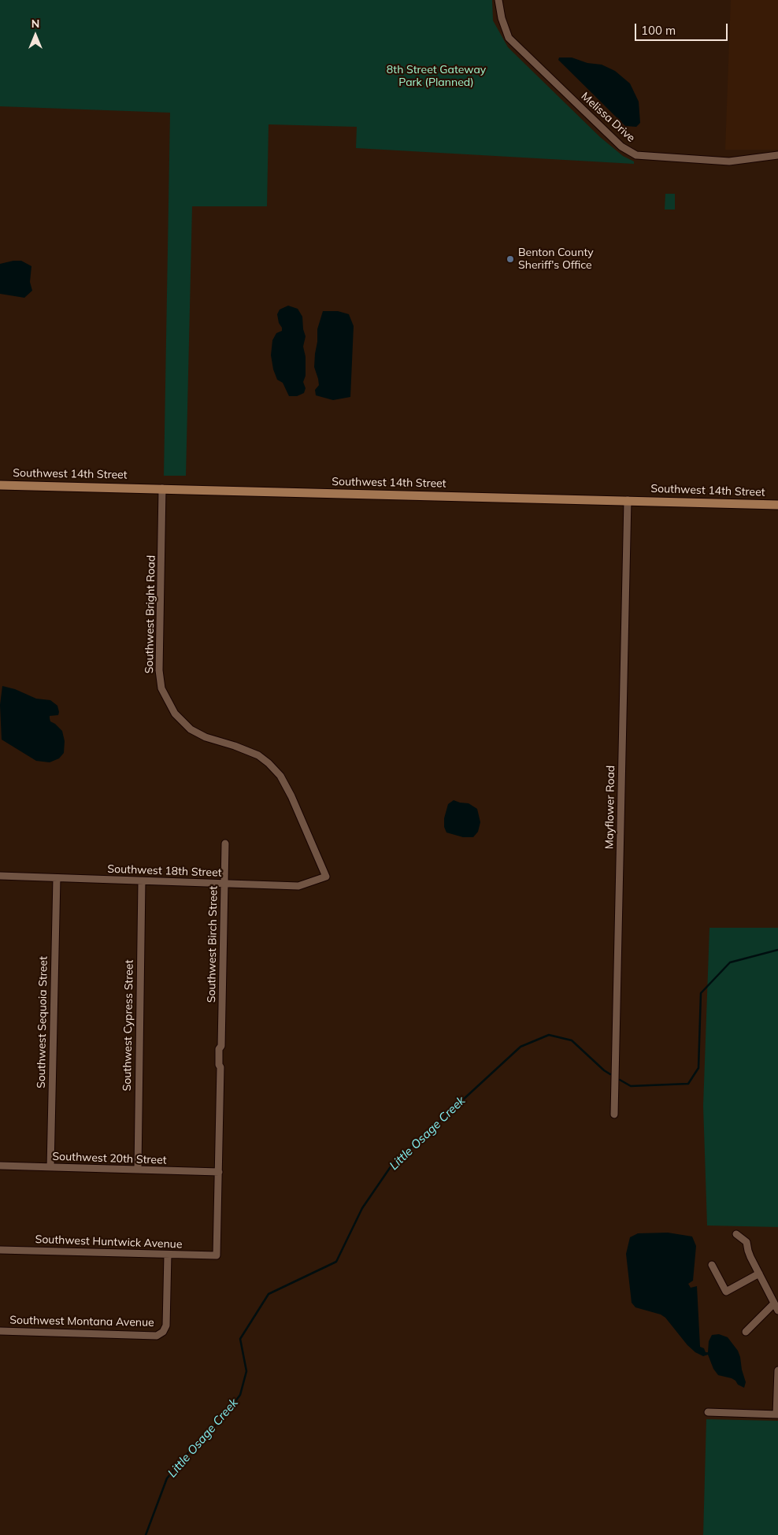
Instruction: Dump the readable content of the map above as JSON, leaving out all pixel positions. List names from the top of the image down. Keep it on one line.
{"streets":{"main road":["Southwest 14th Street"],"street":["Melissa Drive","Southwest Bright Road","Mayflower Road","Southwest 18th Street","Southwest Birch Street","Southwest Sequoia Street","Southwest Cypress Street","Southwest 20th Street","Southwest Huntwick Avenue","Southwest Montana Avenue"]},"crossings":[["Southwest 14th Street","Southwest Bright Road"],["Southwest 14th Street","Mayflower Road"],["Southwest Bright Road","Southwest 18th Street"],["Southwest 18th Street","Southwest Birch Street"],["Southwest 18th Street","Southwest Sequoia Street"],["Southwest 18th Street","Southwest Cypress Street"],["Southwest Birch Street","Southwest 20th Street"],["Southwest Birch Street","Southwest Huntwick Avenue"],["Southwest Sequoia Street","Southwest 20th Street"],["Southwest Cypress Street","Southwest 20th Street"],["Southwest Huntwick Avenue","Southwest Montana Avenue"]],"water":["Little Osage Creek"],"parks":["8th Street Gateway Park (Planned)"],"places":["Benton County Sheriff's Office"],"scale_bar":"100 m","north":"top"}
